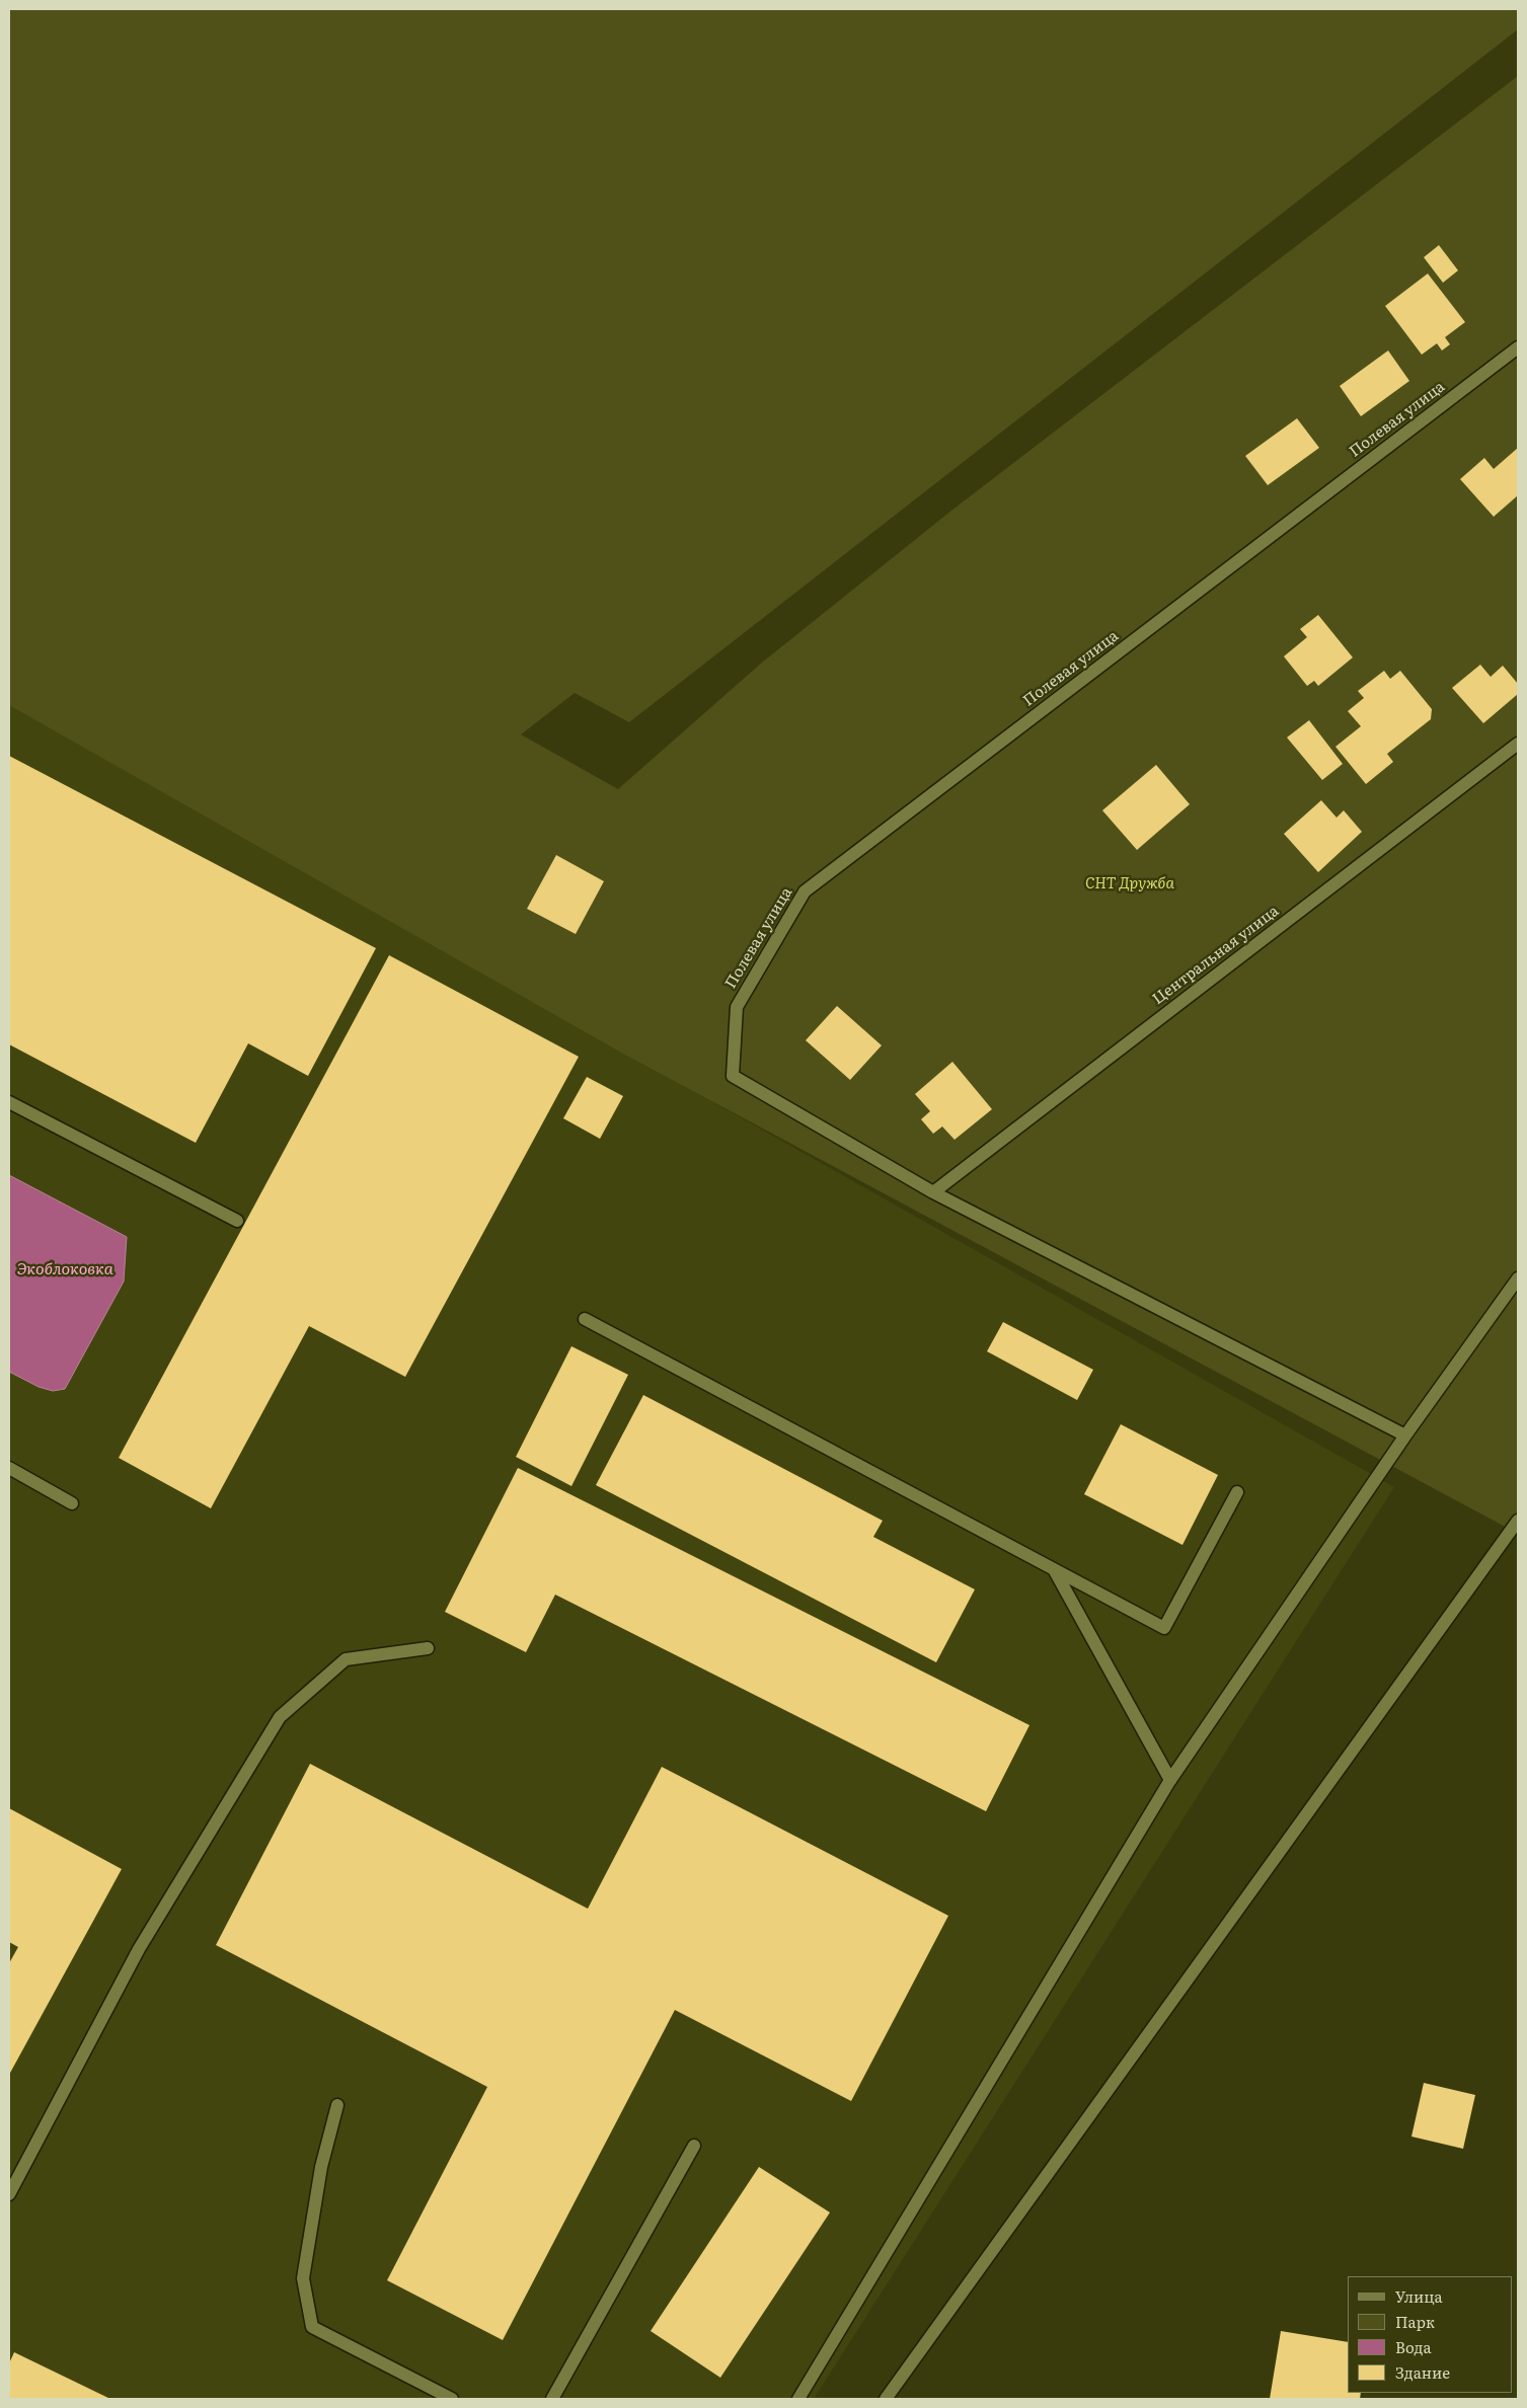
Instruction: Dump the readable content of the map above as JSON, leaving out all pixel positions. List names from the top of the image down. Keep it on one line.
{"streets":{"street":["Полевая улица","Центральная улица"]},"crossings":[["Полевая улица","Центральная улица"]],"water":["Экоблоковка"],"parks":["СНТ Дружба"],"legend":["Улица","Парк","Вода","Здание"]}
